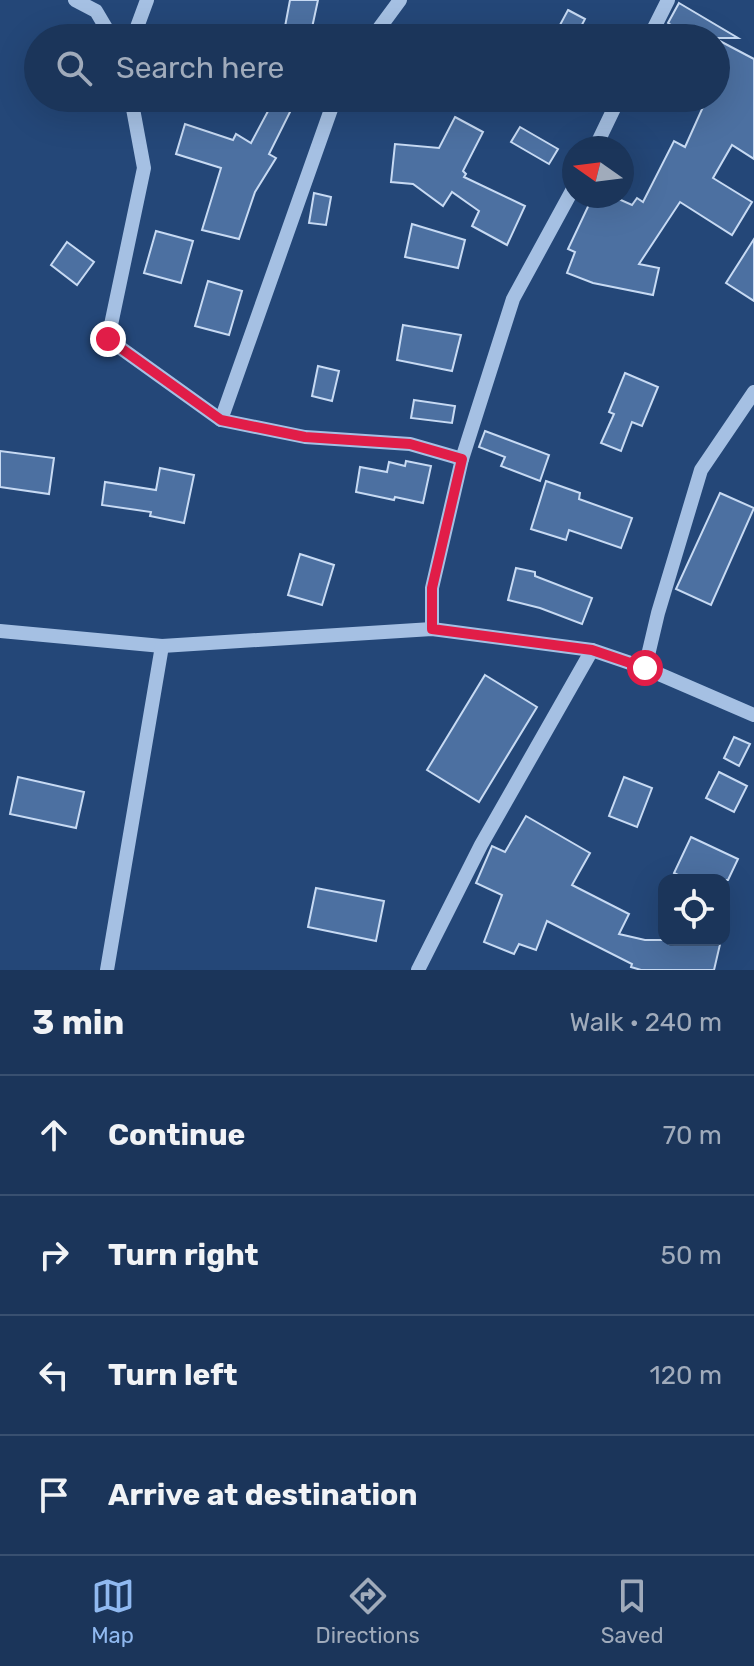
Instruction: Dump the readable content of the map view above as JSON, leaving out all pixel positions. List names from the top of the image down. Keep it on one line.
{"north":"left","page":{"search":"Search here","heading":["3 min","Walk · 240 m"],"list":[["Continue","70 m"],["Turn right","50 m"],["Turn left","120 m"],"Arrive at destination"],"nav":["Map","Directions","Saved"]}}
